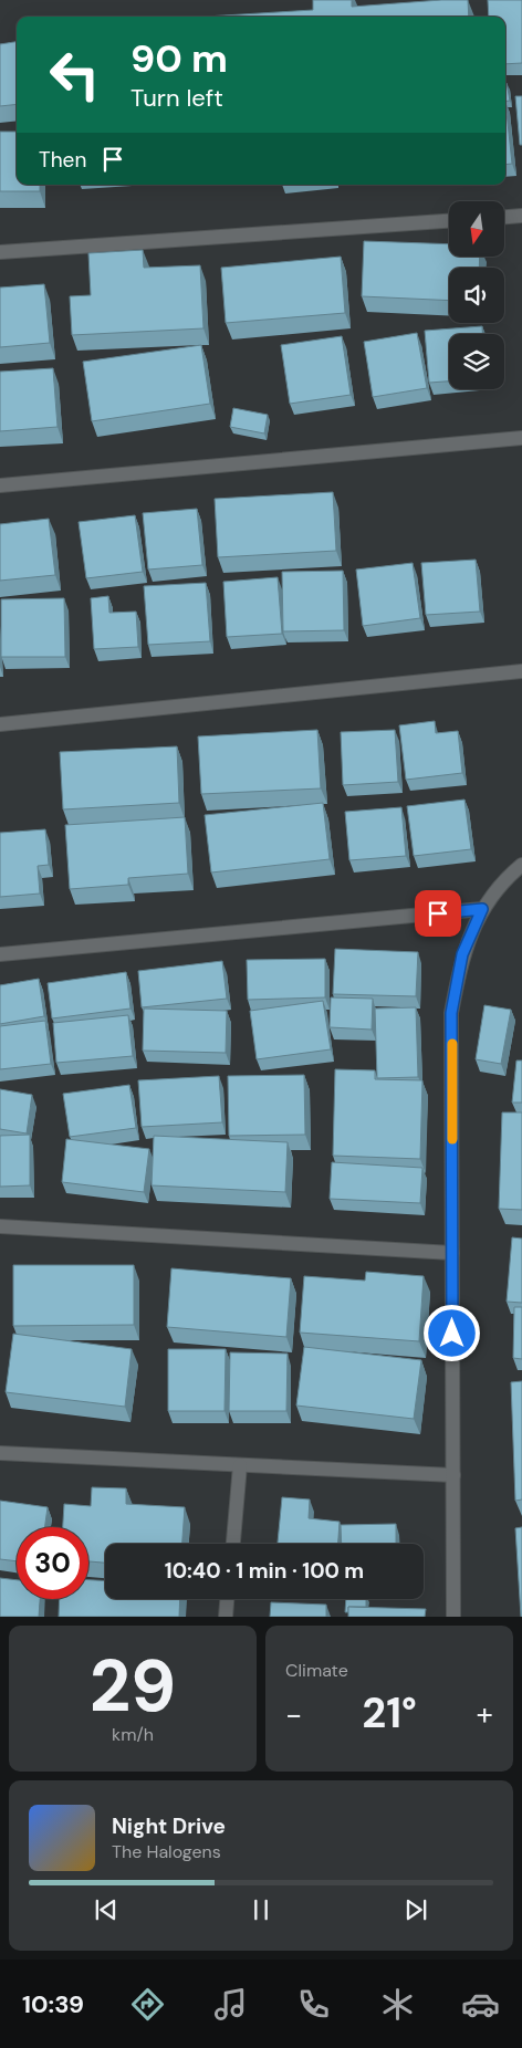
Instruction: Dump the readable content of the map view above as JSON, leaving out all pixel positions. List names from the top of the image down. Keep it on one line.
{"north":"bottom","page":{"turn":["90 m","Turn left"],"then":"Then","limit":"30","trip":"10:40 · 1 min · 100 m","tile":[["29","km/h"],"Climate"],"heat":["−","21°","+"],"song":["Night Drive","The Halogens"],"tabs":"10:39"}}
